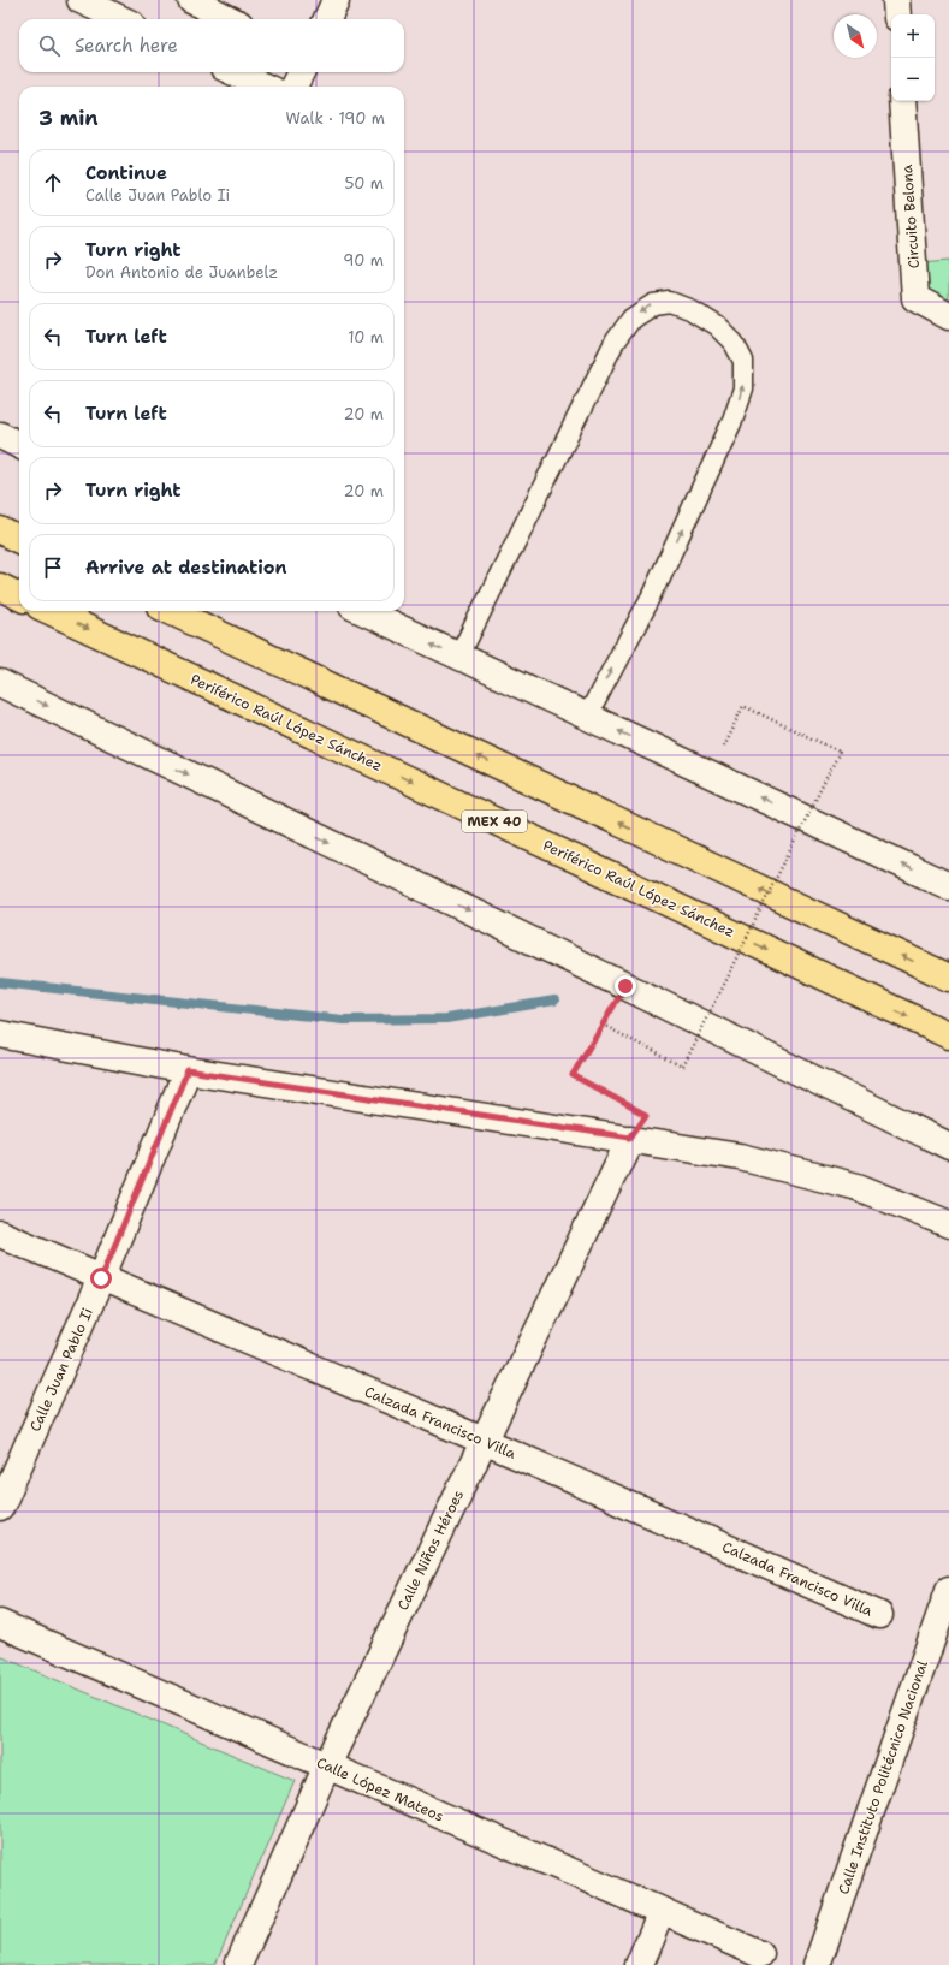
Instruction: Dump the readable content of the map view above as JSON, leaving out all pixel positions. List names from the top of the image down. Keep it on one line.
{"streets":{"highway":["Periférico Raúl López Sánchez","MEX 40"],"street":["Circuito Belona","Calle Juan Pablo Ii","Calzada Francisco Villa","Calle Niños Héroes","Calle Instituto Politécnico Nacional","Calle López Mateos"]},"crossings":[["Calle Juan Pablo Ii","Calzada Francisco Villa"],["Calzada Francisco Villa","Calle Niños Héroes"],["Calle Niños Héroes","Calle López Mateos"]],"north":"bottom right","page":{"map_buttons":["+","−"],"search":"Search here","heading":["3 min","Walk · 190 m"],"list":[["Continue","Calle Juan Pablo Ii","50 m"],["Turn right","Don Antonio de Juanbelz","90 m"],["Turn left","10 m"],["Turn left","20 m"],["Turn right","20 m"],"Arrive at destination"]}}
